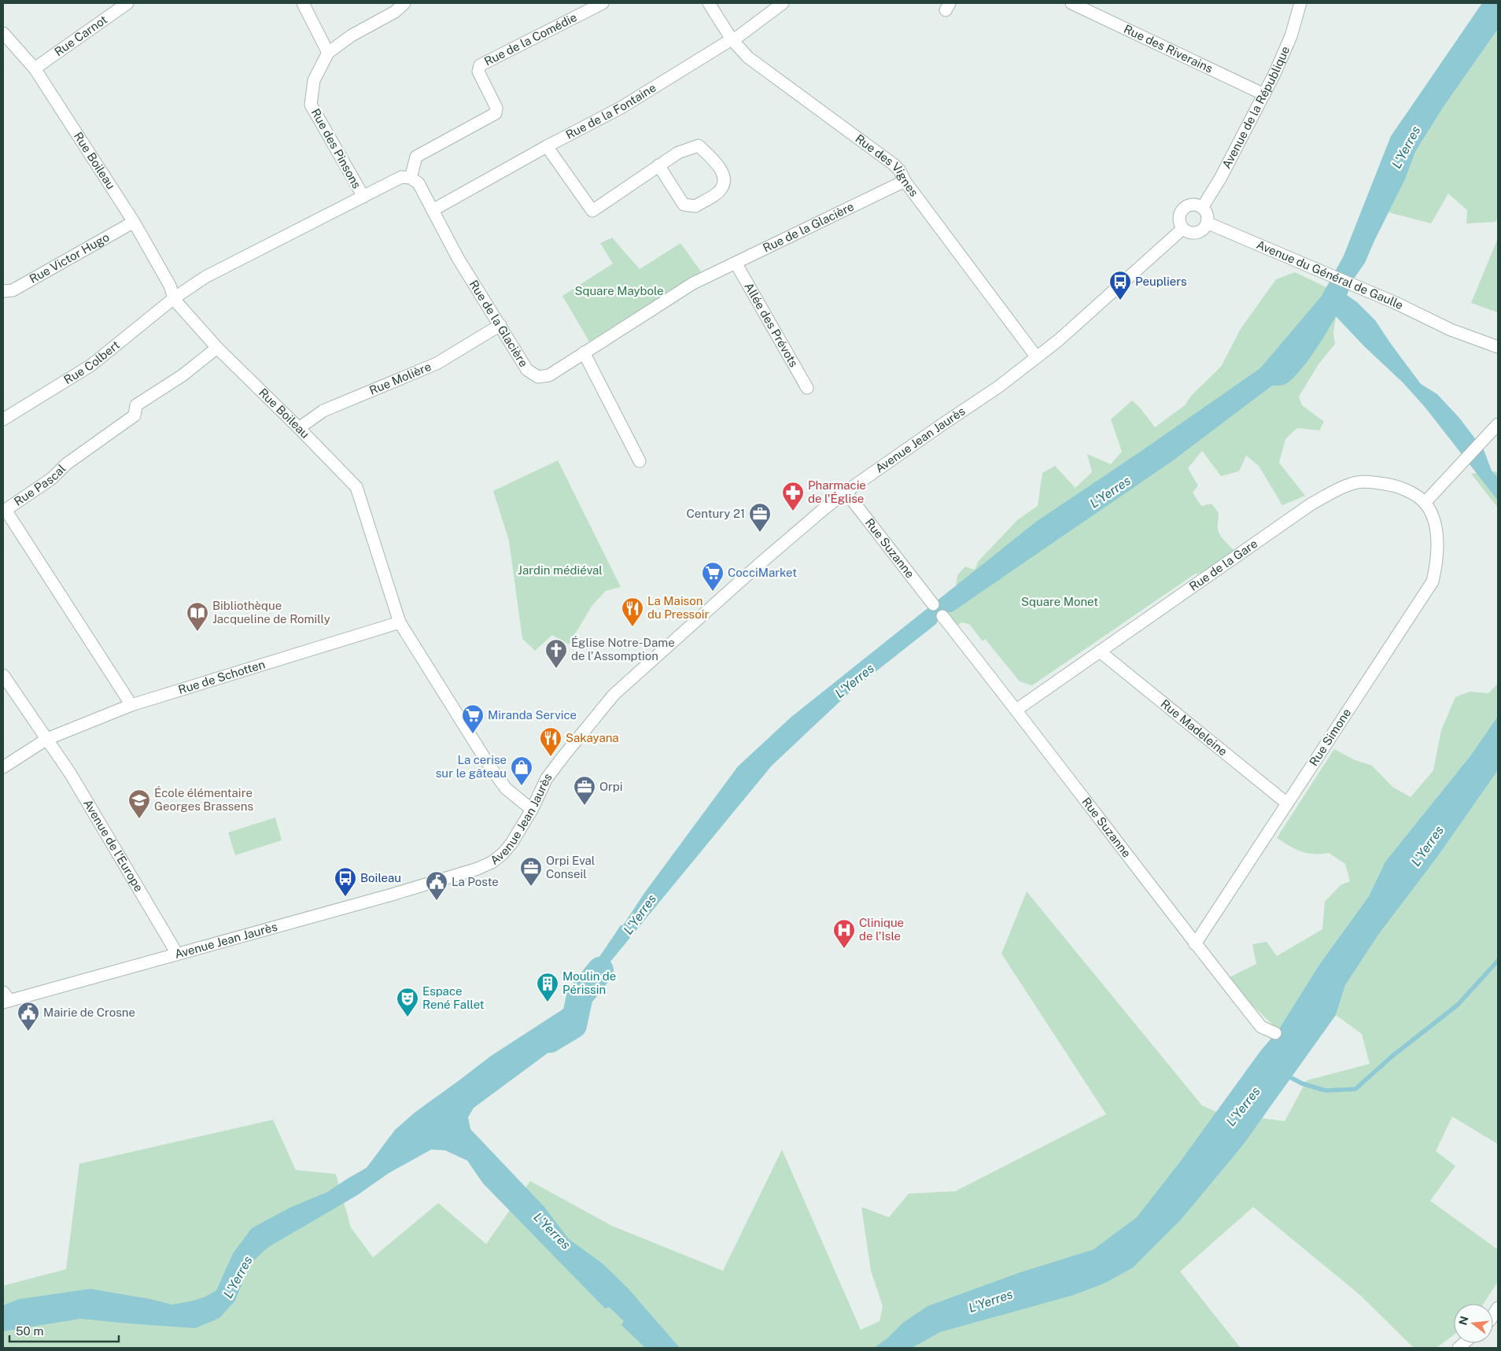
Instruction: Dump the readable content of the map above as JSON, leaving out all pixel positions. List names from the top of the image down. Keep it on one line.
{"streets":{"street":["Rue Carnot","Rue de la Comédie","Rue des Riverains","Avenue de la République","Rue de la Fontaine","Rue des Pinsons","Rue Boileau","Rue des Vignes","Rue de la Glacière","Rue Victor Hugo","Avenue du Général de Gaulle","Allée des Prévots","Rue Colbert","Rue Molière","Avenue Jean Jaurès","Rue Pascal","Rue Suzanne","Rue de la Gare","Rue de Schotten","Rue Madeleine","Rue Simone","Avenue de l'Europe"]},"crossings":[["Rue Carnot","Rue Boileau"],["Rue de la Comédie","Rue de la Glacière"],["Rue des Riverains","Avenue de la République"],["Avenue de la République","Avenue du Général de Gaulle"],["Avenue de la République","Avenue Jean Jaurès"],["Rue de la Fontaine","Rue des Vignes"],["Rue de la Fontaine","Rue de la Glacière"],["Rue Boileau","Rue Victor Hugo"],["Rue Boileau","Rue Colbert"],["Rue Boileau","Rue Molière"],["Rue Boileau","Avenue Jean Jaurès"],["Rue Boileau","Rue Pascal"],["Rue Boileau","Rue de Schotten"],["Rue des Vignes","Rue de la Glacière"],["Rue des Vignes","Avenue Jean Jaurès"],["Rue de la Glacière","Allée des Prévots"],["Rue de la Glacière","Rue Molière"],["Avenue du Général de Gaulle","Avenue Jean Jaurès"],["Avenue Jean Jaurès","Rue Suzanne"],["Avenue Jean Jaurès","Avenue de l'Europe"],["Rue Pascal","Rue de Schotten"],["Rue Suzanne","Rue de la Gare"],["Rue Suzanne","Rue Simone"],["Rue de la Gare","Rue Madeleine"],["Rue de la Gare","Rue Simone"],["Rue de Schotten","Avenue de l'Europe"],["Rue Madeleine","Rue Simone"]],"water":["L'Yerres"],"parks":["Square Maybole","Jardin médiéval","Square Monet"],"places":{"bus stop":["Peupliers","Boileau"],"pharmacy":["Pharmacie de l'Église"],"office":["Century 21","Orpi","Orpi Eval Conseil"],"supermarket":["CocciMarket","Miranda Service"],"restaurant":["La Maison du Pressoir","Sakayana"],"library":["Bibliothèque Jacqueline de Romilly"],"church":["Église Notre-Dame de l'Assomption"],"shop":["La cerise sur le gâteau"],"school or university":["École élémentaire Georges Brassens"],"public building":["La Poste","Mairie de Crosne"],"hospital":["Clinique de l'Isle"],"building":["Moulin de Périssin"],"theatre":["Espace René Fallet"]},"scale_bar":"50 m","north":"left"}
